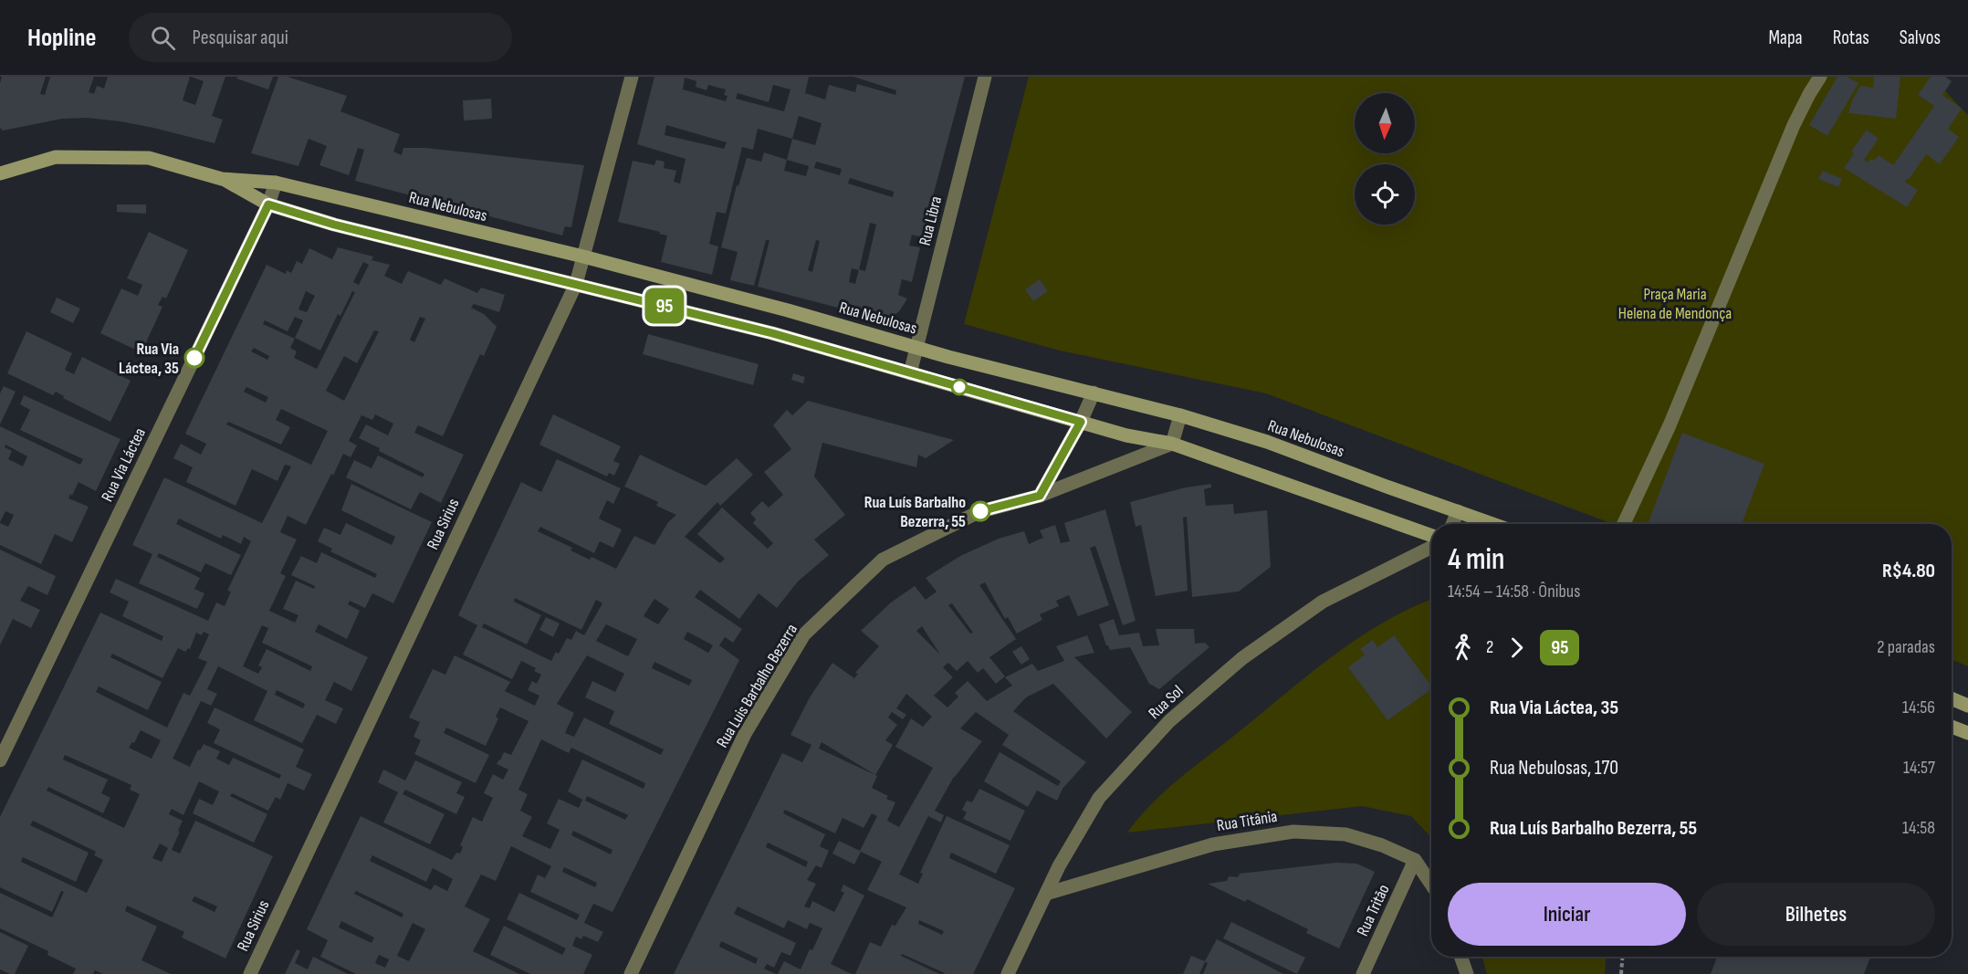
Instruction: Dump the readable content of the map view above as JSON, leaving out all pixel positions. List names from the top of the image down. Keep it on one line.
{"streets":{"street":["Rua Nebulosas","Rua Libra","Rua Via Láctea","Rua Sirius","Rua Luis Barbalho Bezerra","Rua Sol","Rua Titânia","Rua Tritão"]},"crossings":[["Rua Nebulosas","Rua Libra"],["Rua Nebulosas","Rua Via Láctea"],["Rua Nebulosas","Rua Sirius"],["Rua Nebulosas","Rua Luis Barbalho Bezerra"],["Rua Sol","Rua Titânia"],["Rua Titânia","Rua Tritão"]],"parks":["Praça Maria Helena de Mendonça"],"places":["Rua Via Láctea, 35","Rua Luís Barbalho Bezerra, 55"],"lines":["bus line 95"],"north":"bottom","page":{"header":"Hopline","search":"Pesquisar aqui","nav":["Mapa","Rotas","Salvos"],"on_map":"95","heading":["4 min","14:54 – 14:58 · Ônibus","R$4.80"],"legs":["2","95","2 paradas"],"list":[{"name":"Rua Via Láctea, 35","value":"14:56"},{"name":"Rua Nebulosas, 170","value":"14:57"},{"name":"Rua Luís Barbalho Bezerra, 55","value":"14:58"}],"buttons":["Iniciar","Bilhetes"]}}
